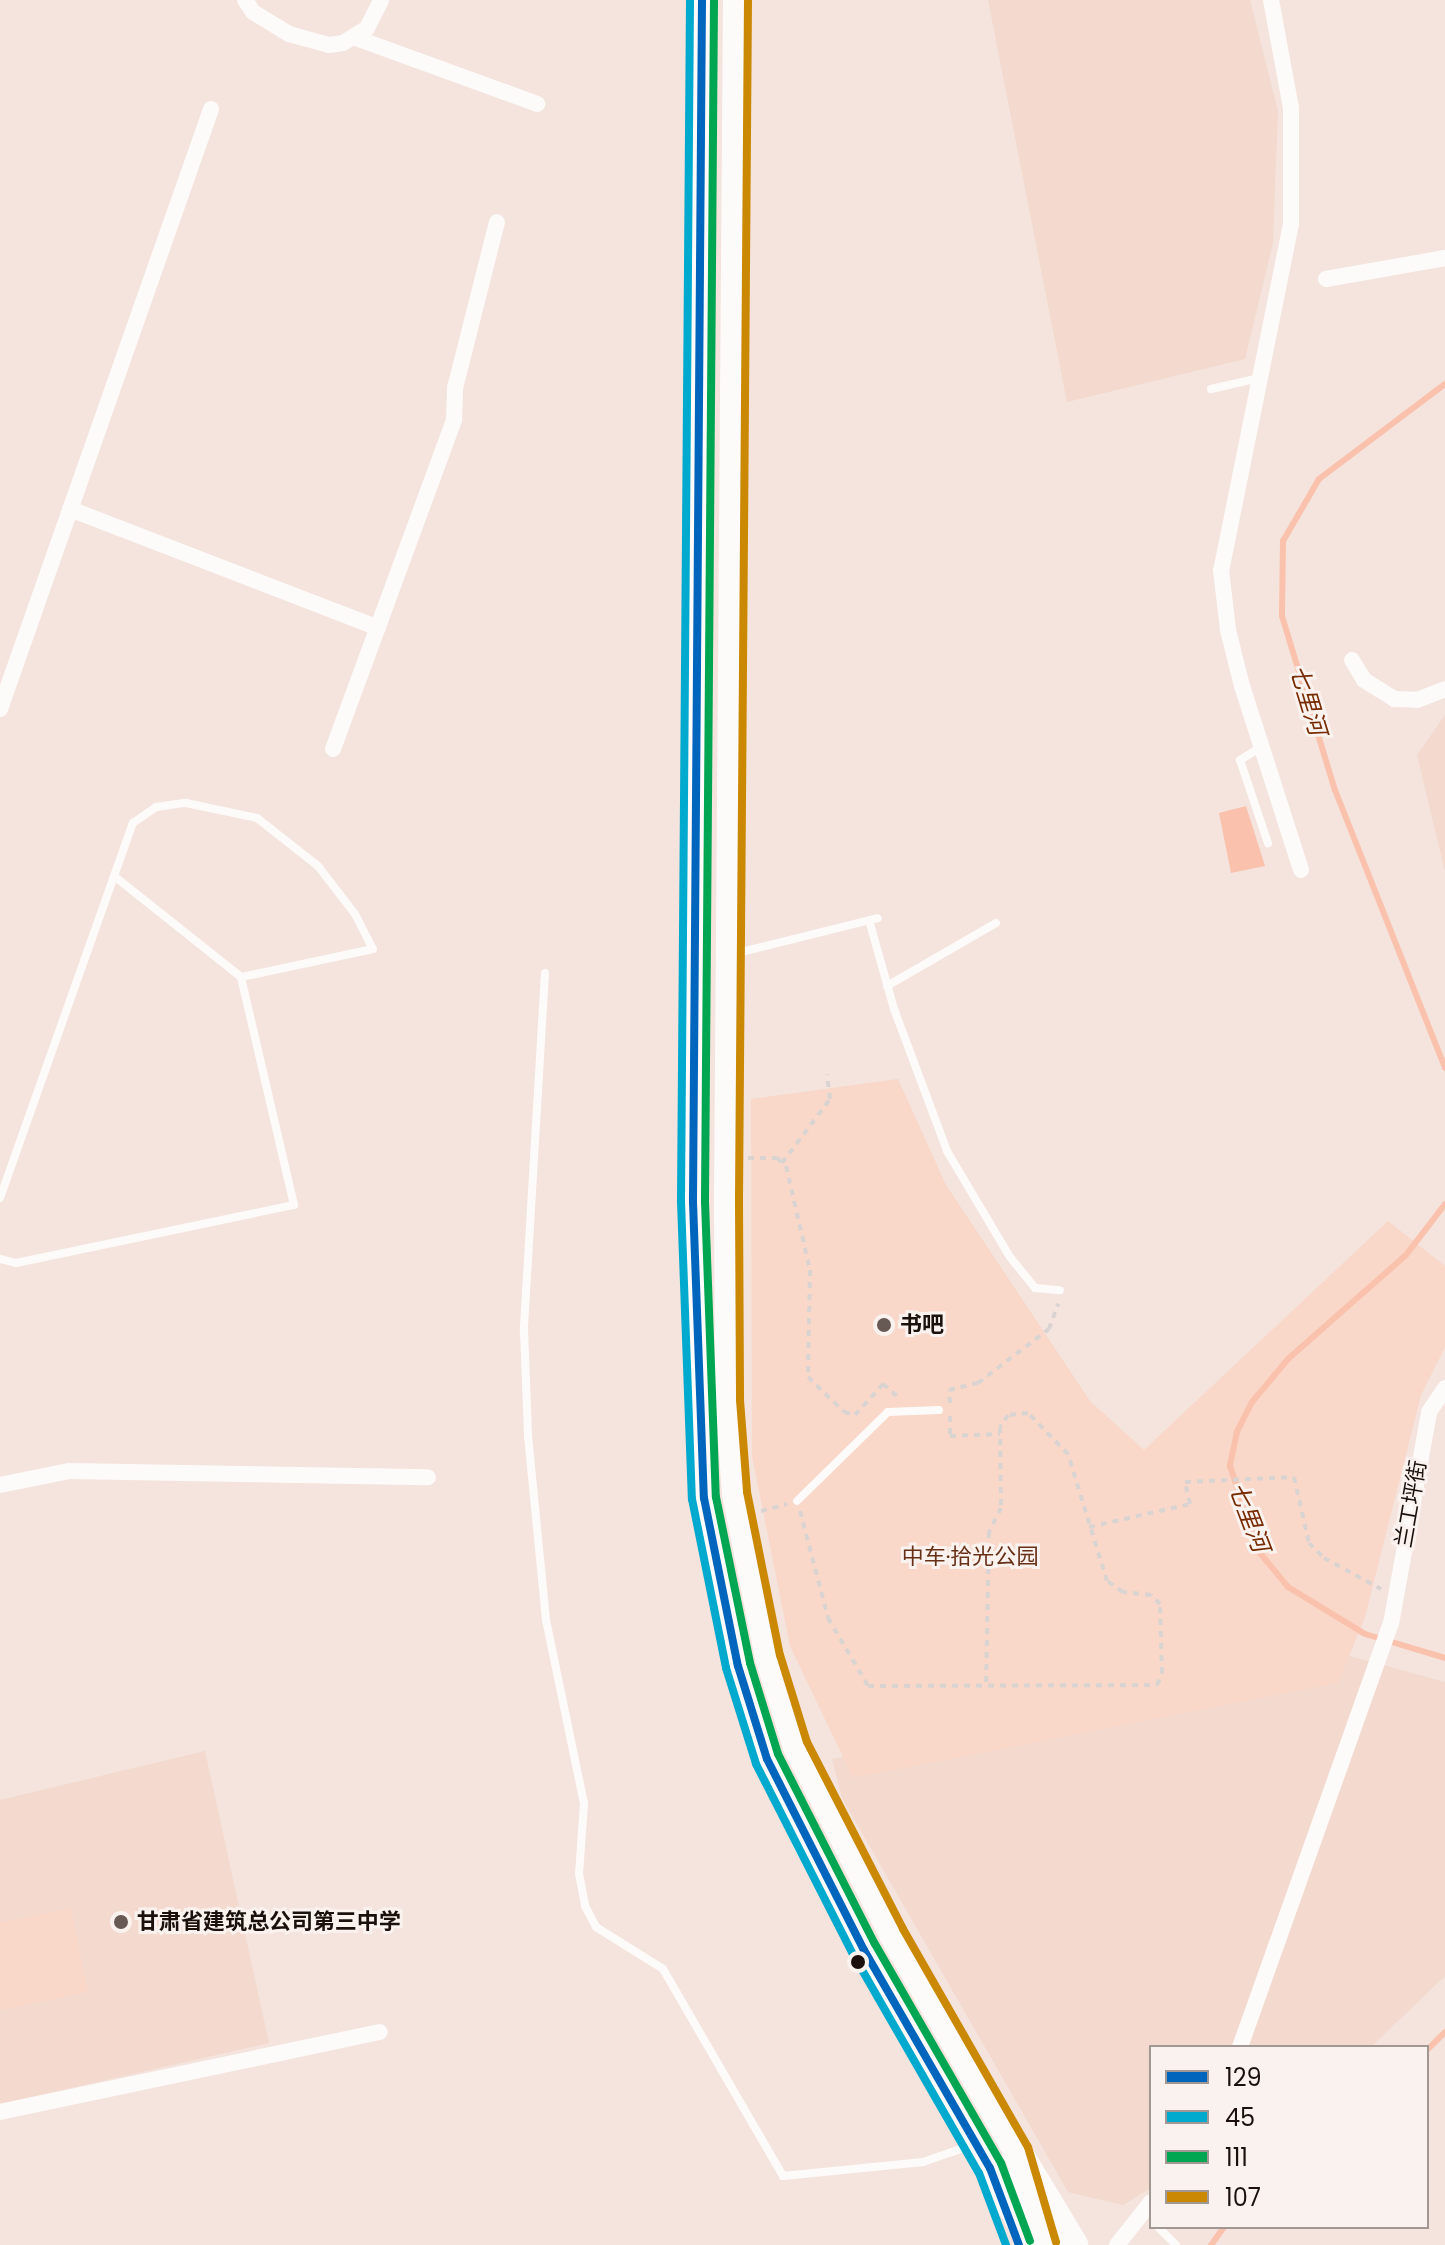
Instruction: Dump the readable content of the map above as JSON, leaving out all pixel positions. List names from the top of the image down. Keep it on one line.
{"streets":{"street":["兰工坪街"]},"water":["七里河"],"parks":["中车·拾光公园"],"places":["书吧","甘肃省建筑总公司第三中学"],"lines":["transit line 129","transit line 45","transit line 111","transit line 107"],"legend":["129","45","111","107"]}
